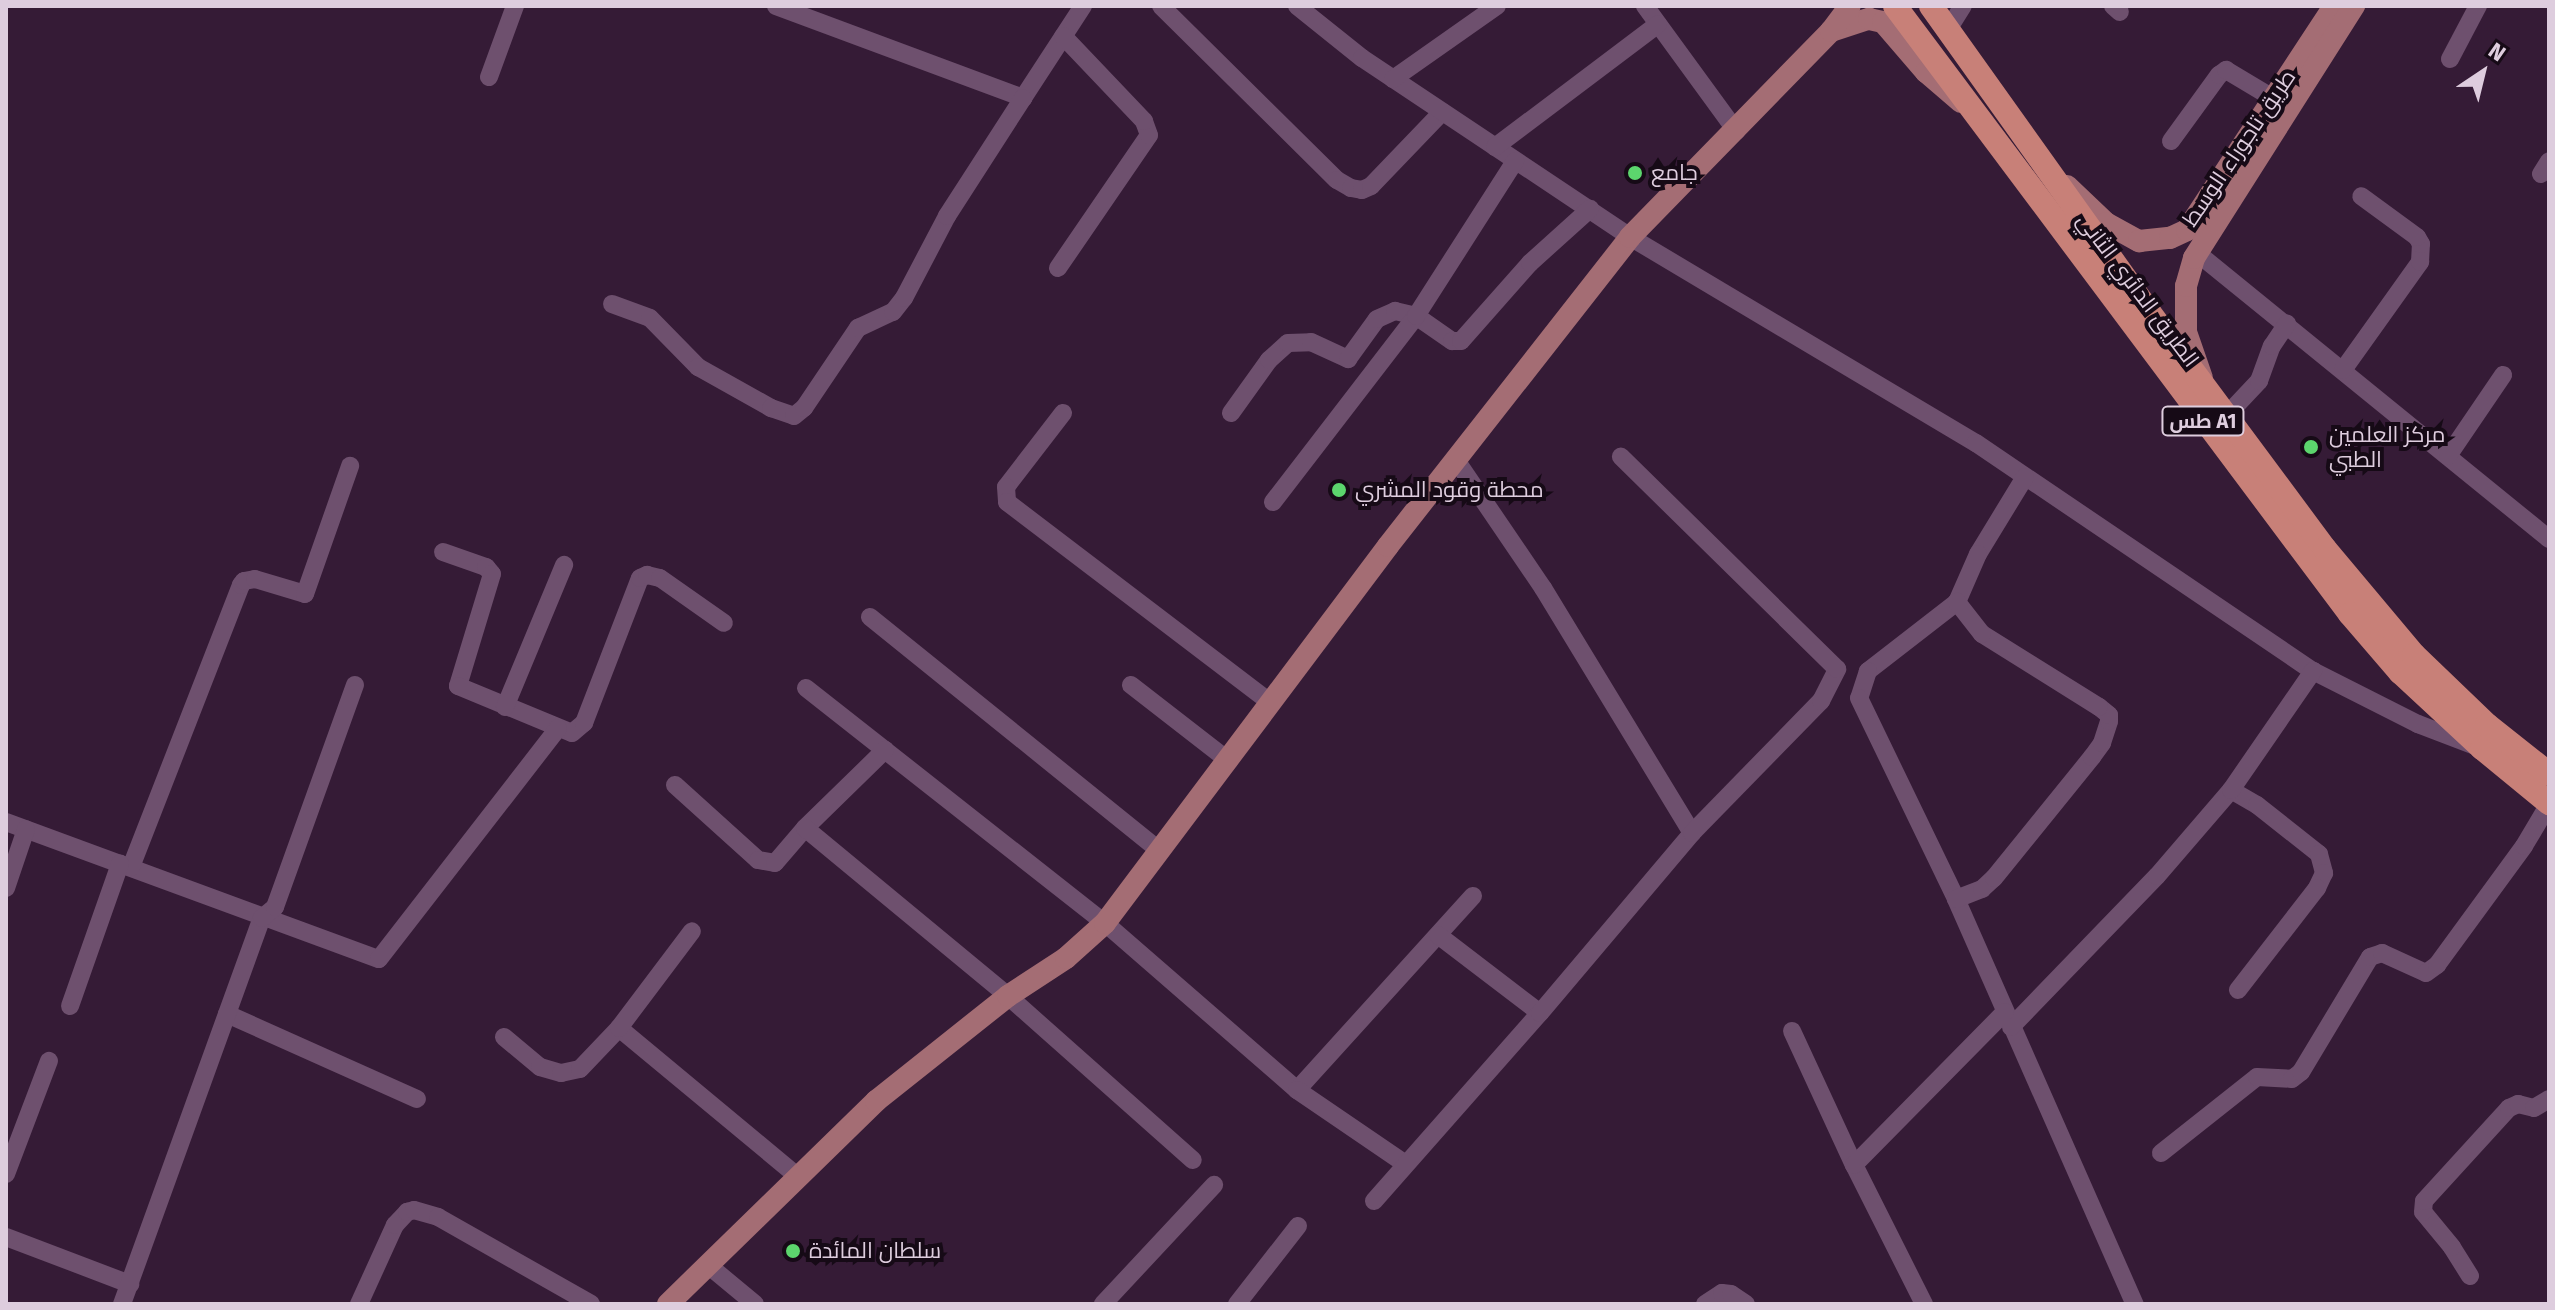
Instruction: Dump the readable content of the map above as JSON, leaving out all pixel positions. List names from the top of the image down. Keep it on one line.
{"streets":{"highway":["الطريق الدائري الثاني","طس A1"],"main road":["طريق تاجوراء الوسط"]},"crossings":[["طريق تاجوراء الوسط","الطريق الدائري الثاني"]],"places":["جامع","مركز العلمين الطبي","محطة وقود المشري","سلطان المائدة"],"north":"top right"}
